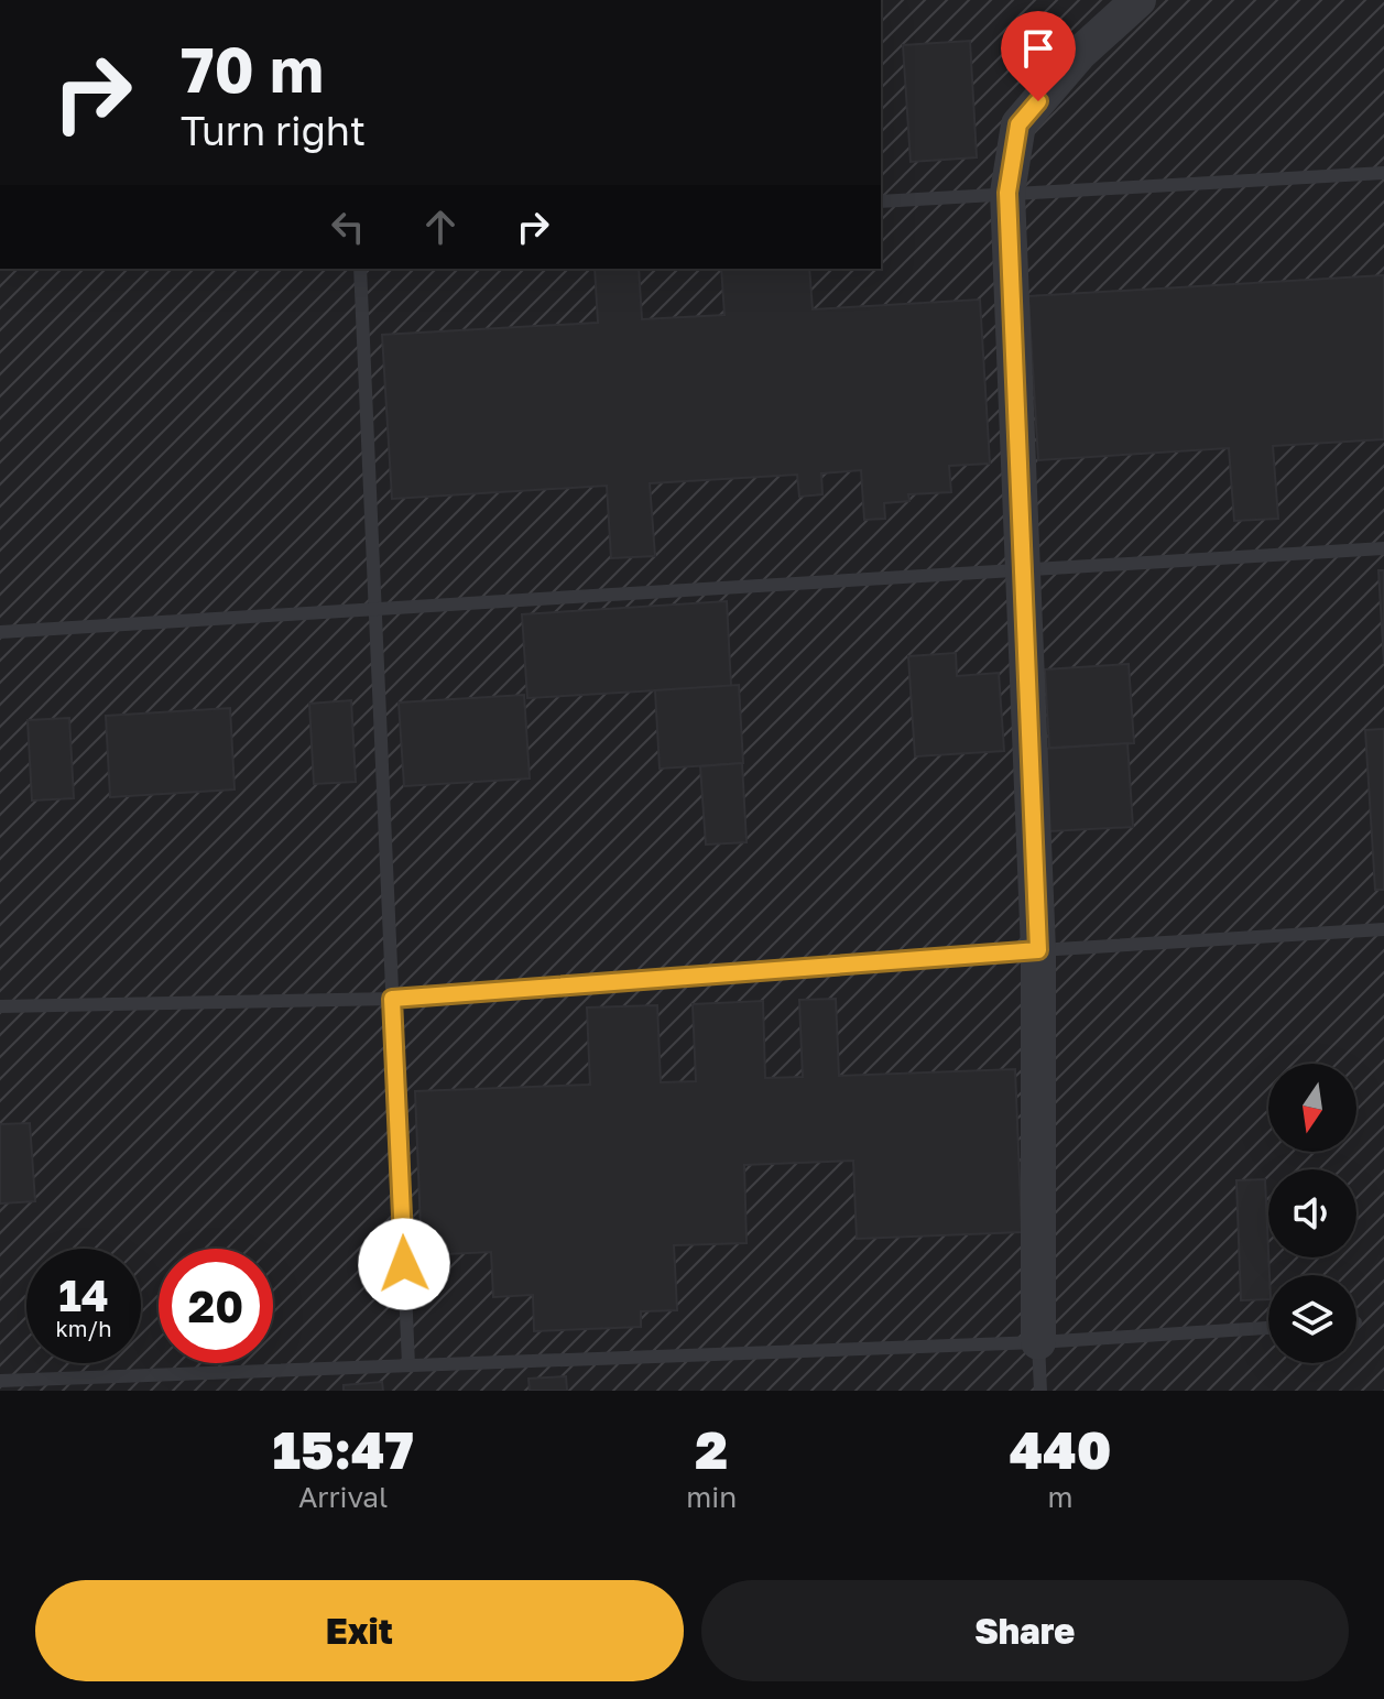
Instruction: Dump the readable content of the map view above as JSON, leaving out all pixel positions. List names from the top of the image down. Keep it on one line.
{"north":"bottom","page":{"turn":["70 m","Turn right"],"speed":"14 km/h","limit":"20","eta":["15:47","Arrival","2","min","440","m"],"buttons":["Exit","Share"]}}
